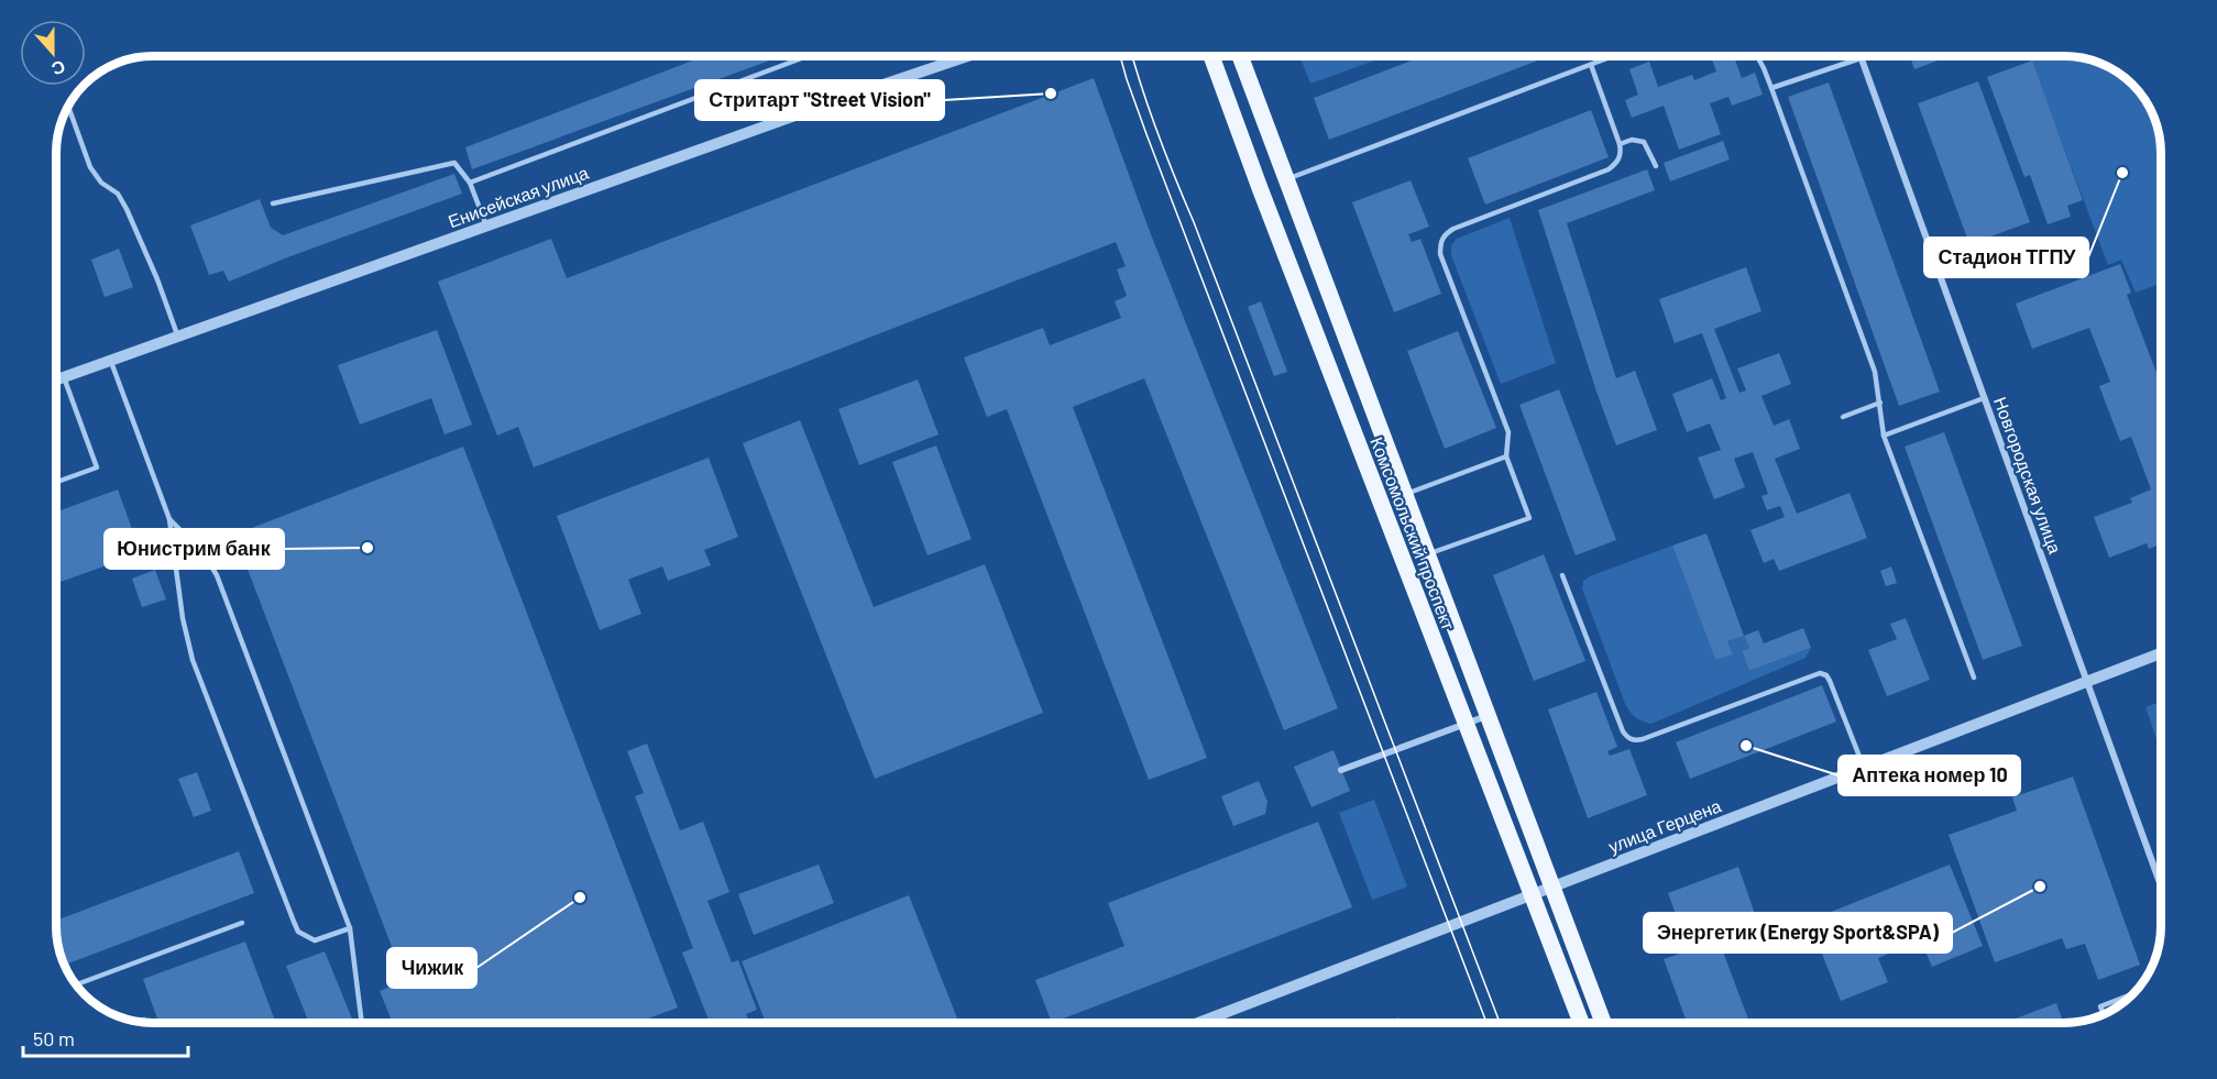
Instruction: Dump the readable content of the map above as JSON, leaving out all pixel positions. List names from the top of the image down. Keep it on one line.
{"streets":{"main road":["Комсомольский проспект"],"street":["Енисейская улица","Новгородская улица","улица Герцена"]},"crossings":[["Новгородская улица","улица Герцена"],["Комсомольский проспект","улица Герцена"]],"places":["Стритарт \"Street Vision\"","Стадион ТГПУ","Юнистрим банк","Аптека номер 10","Энергетик (Energy Sport&SPA)","Чижик"],"scale_bar":"50 m","north":"bottom"}
